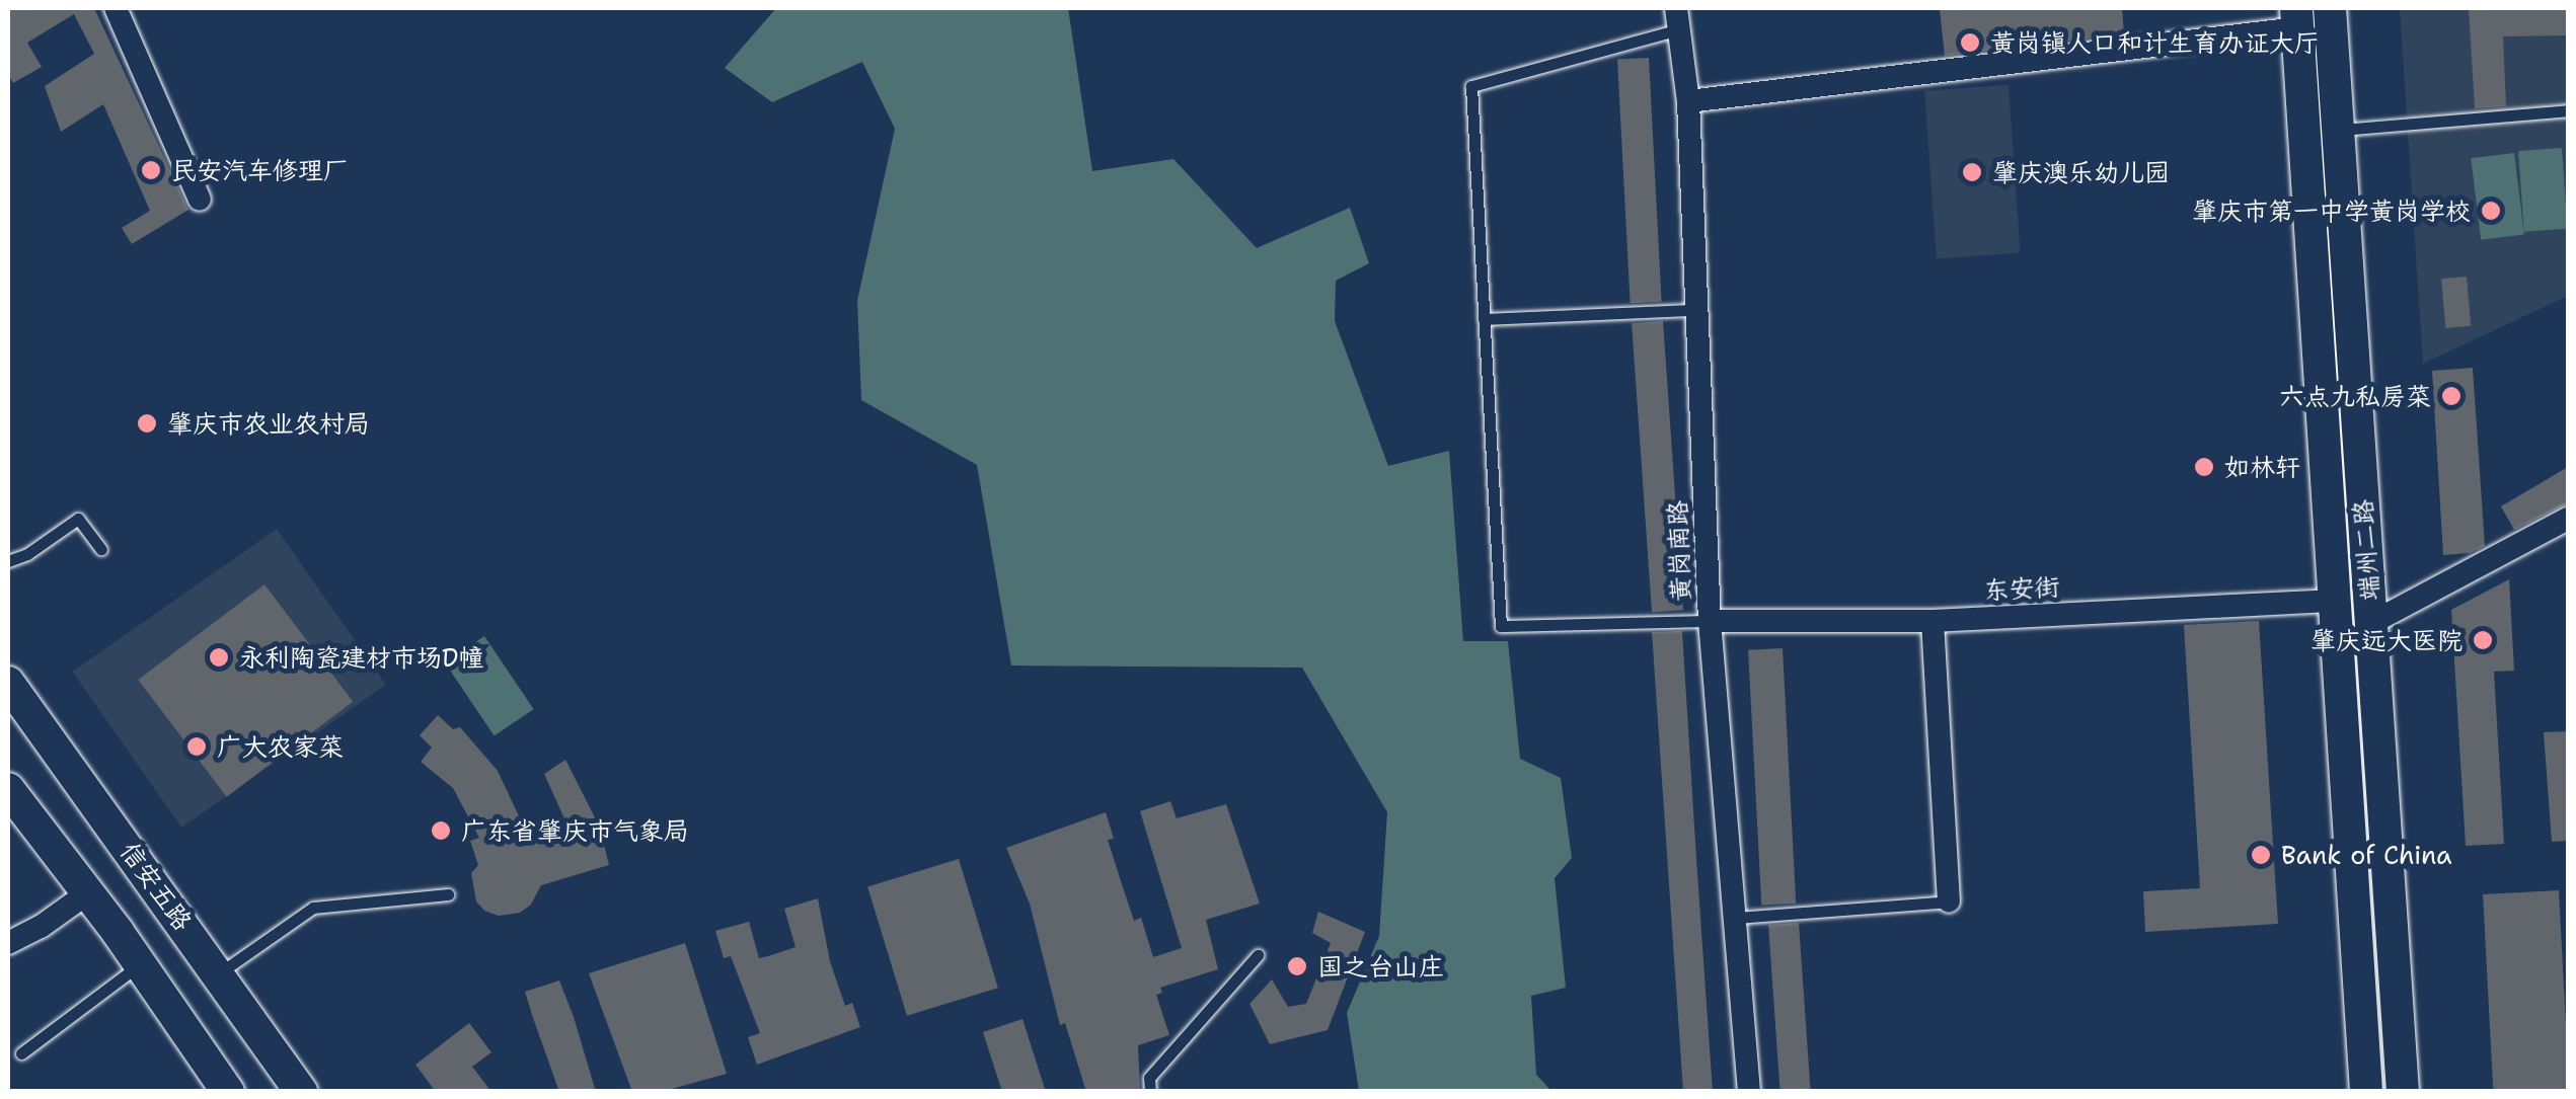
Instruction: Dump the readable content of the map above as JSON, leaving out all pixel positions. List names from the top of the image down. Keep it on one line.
{"streets":{"main road":["端州二路","信安五路"],"street":["黄岗南路","东安街"]},"crossings":[["端州二路","东安街"],["黄岗南路","东安街"]],"places":["黄岗镇人口和计生育办证大厅","民安汽车修理厂","肇庆澳乐幼儿园","肇庆市第一中学黄岗学校","六点九私房菜","肇庆市农业农村局","如林轩","肇庆远大医院","永利陶瓷建材市场D幢","广大农家菜","广东省肇庆市气象局","Bank of China","国之台山庄"]}
